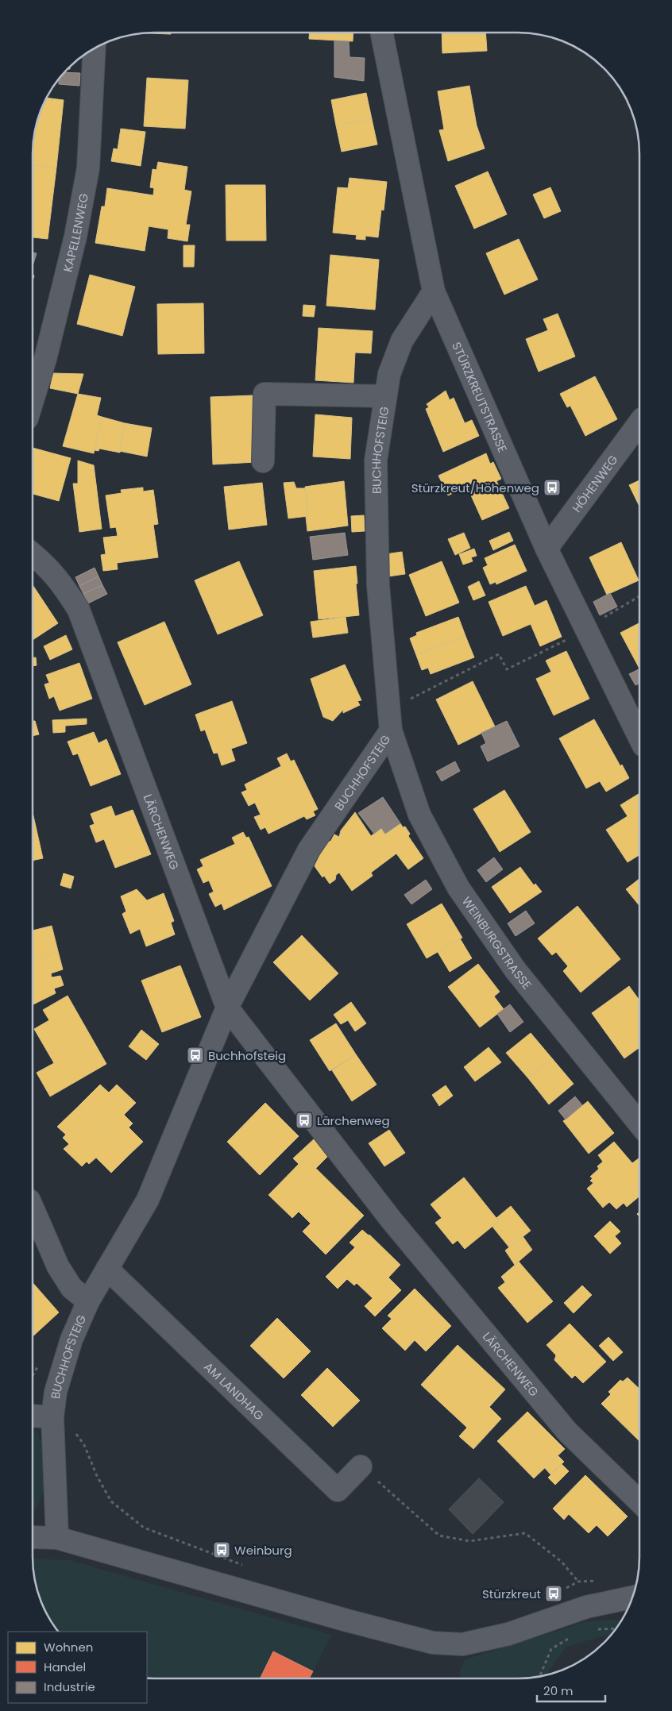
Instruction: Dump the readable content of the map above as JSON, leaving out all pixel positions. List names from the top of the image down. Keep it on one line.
{"streets":{"street":["KAPELLENWEG","STÜRZKREUTSTRASSE","BUCHHOFSTEIG","HÖHENWEG","LÄRCHENWEG","WEINBURGSTRASSE","AM LANDHAG"]},"crossings":[["STÜRZKREUTSTRASSE","BUCHHOFSTEIG"],["STÜRZKREUTSTRASSE","HÖHENWEG"],["BUCHHOFSTEIG","LÄRCHENWEG"],["BUCHHOFSTEIG","WEINBURGSTRASSE"],["BUCHHOFSTEIG","AM LANDHAG"]],"places":{"bus stop":["Stürzkreut/Höhenweg","Buchhofsteig","Lärchenweg","Weinburg","Stürzkreut"]},"legend":["Wohnen","Handel","Industrie"],"scale_bar":"20 m"}
